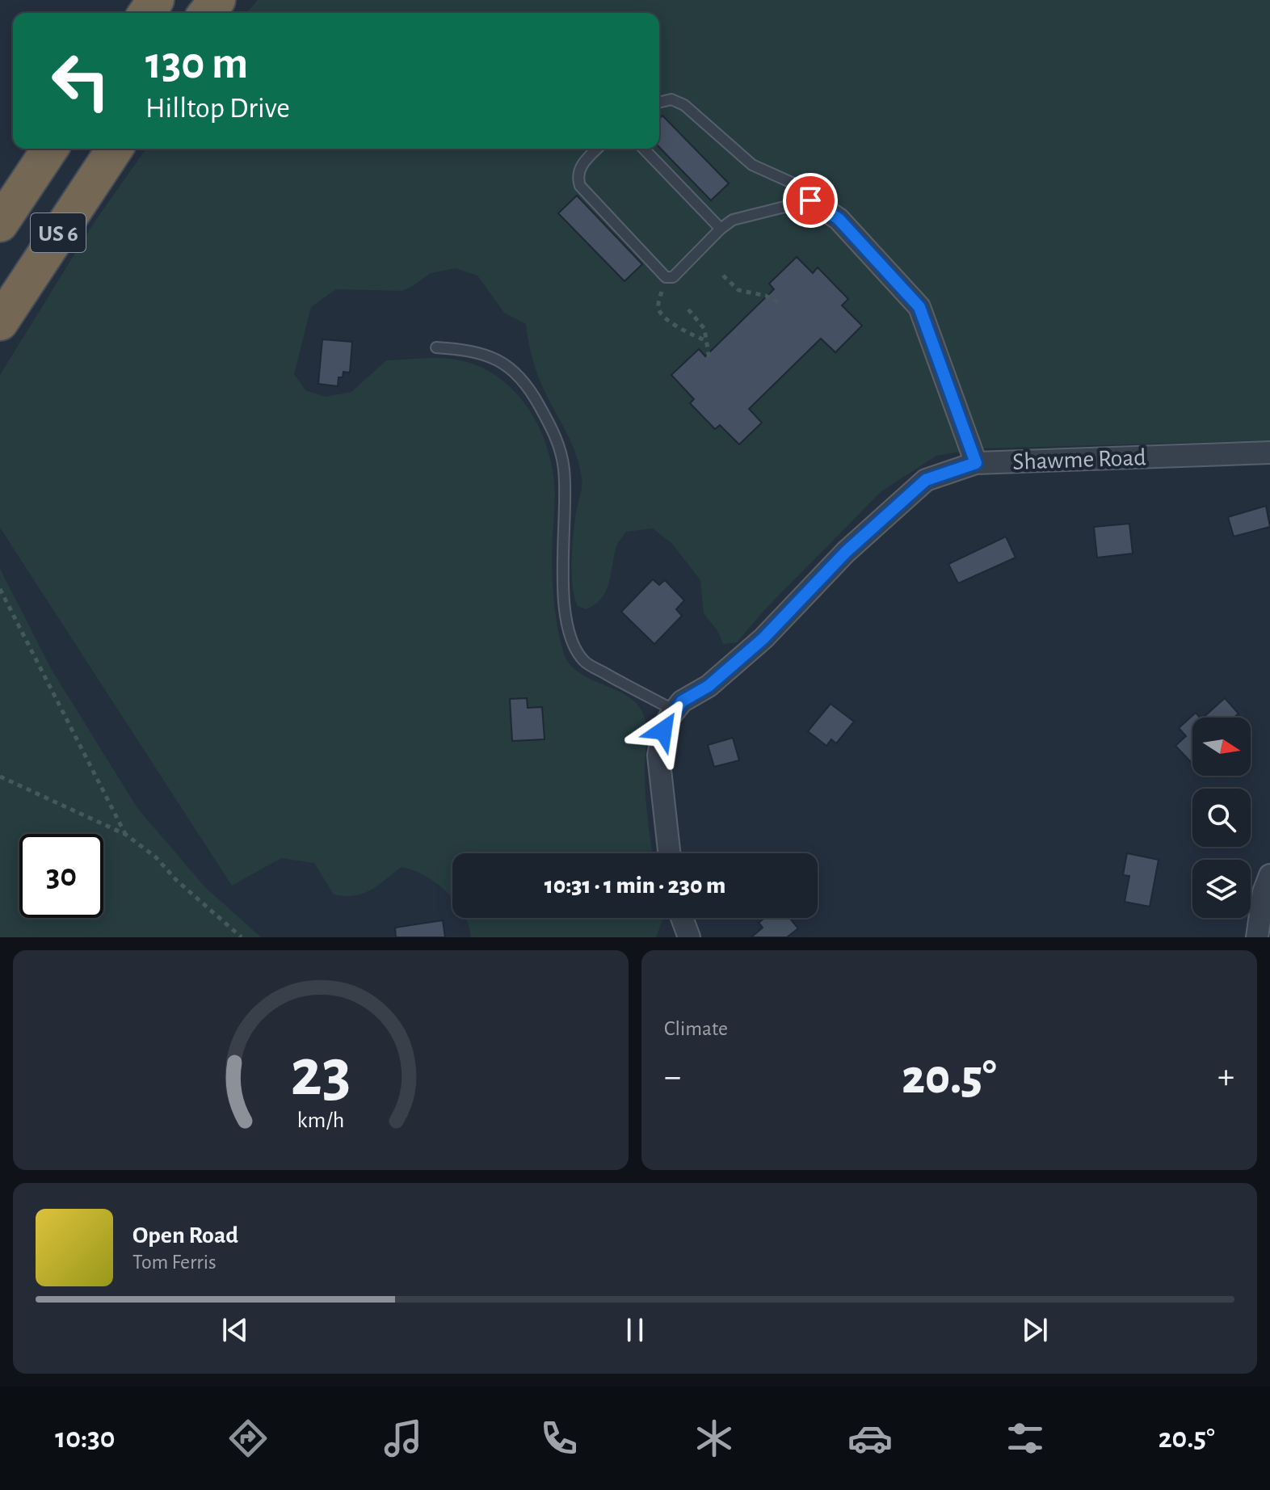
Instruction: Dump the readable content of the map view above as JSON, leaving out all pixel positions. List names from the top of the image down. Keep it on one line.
{"streets":{"highway":["US 6"],"street":["Shawme Road"]},"north":"right","page":{"turn":["130 m","Hilltop Drive"],"limit":"30","trip":"10:31 · 1 min · 230 m","tile":"Climate","heat":["−","20.5°","+"],"song":["Open Road","Tom Ferris"],"tabs":["10:30","20.5°"],"gauge":["23","km/h"]}}
